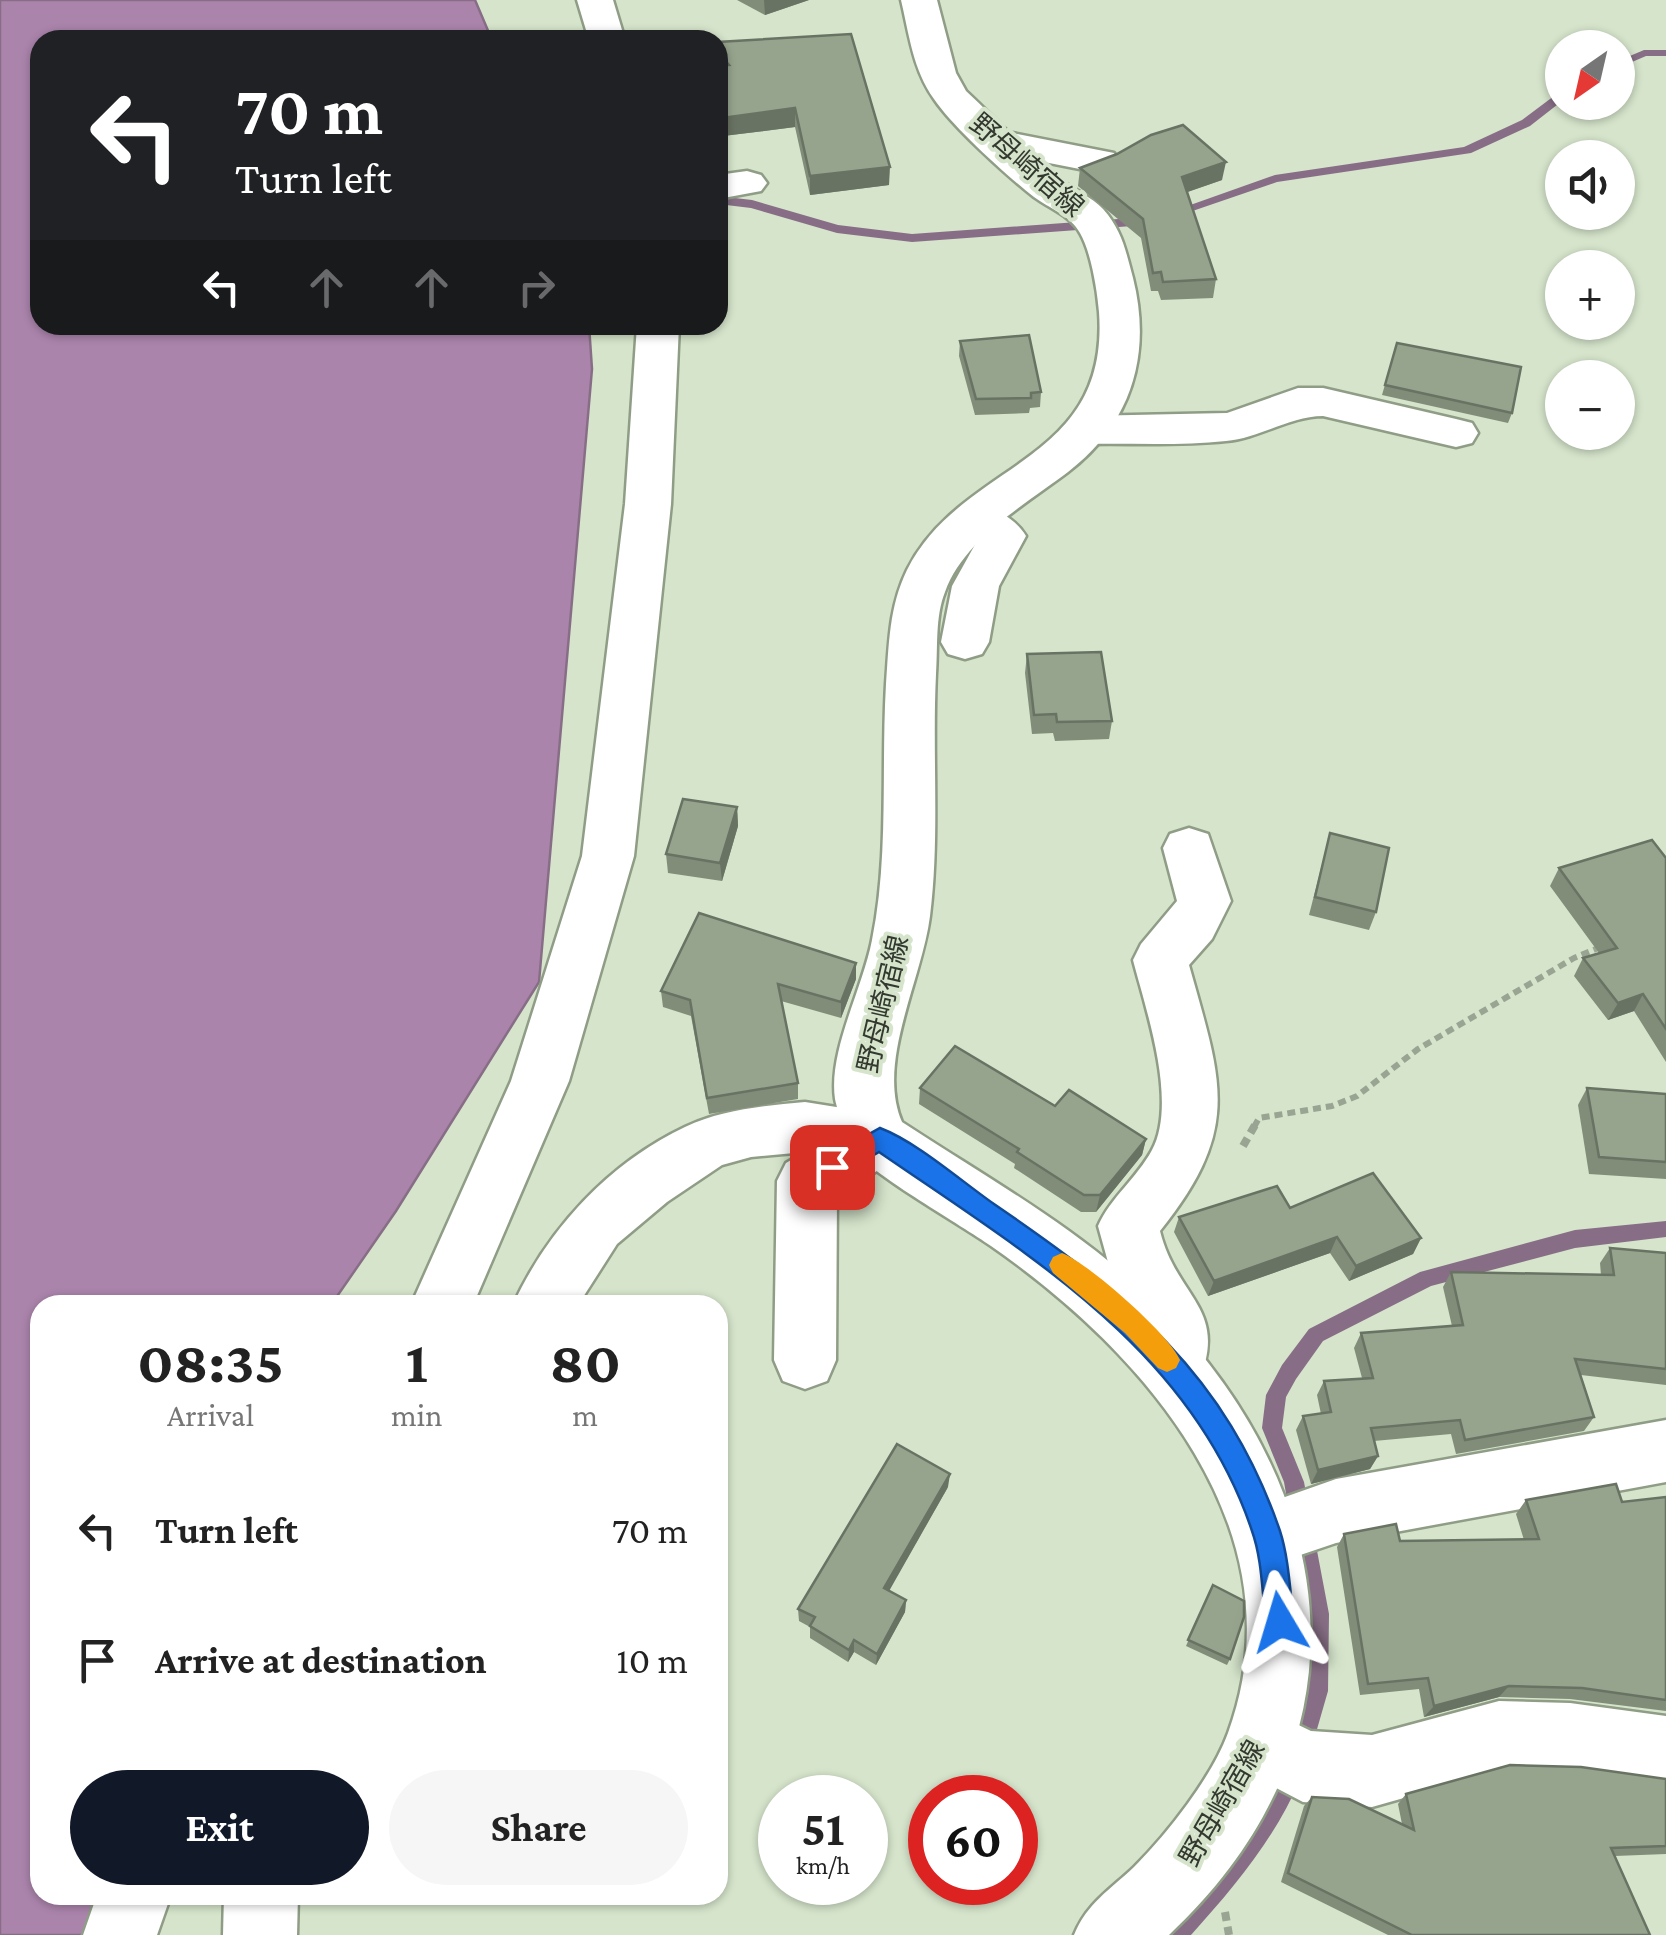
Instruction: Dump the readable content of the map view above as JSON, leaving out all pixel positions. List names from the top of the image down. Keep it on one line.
{"streets":{"main road":["野母崎宿線"]},"north":"bottom left","page":{"map_buttons":["+","−"],"turn":["70 m","Turn left"],"eta":["08:35","Arrival","1","min","80","m"],"list":[{"name":"Turn left","value":"70 m"},{"name":"Arrive at destination","value":"10 m"}],"buttons":["Exit","Share"],"speed":"51 km/h","limit":"60"}}
